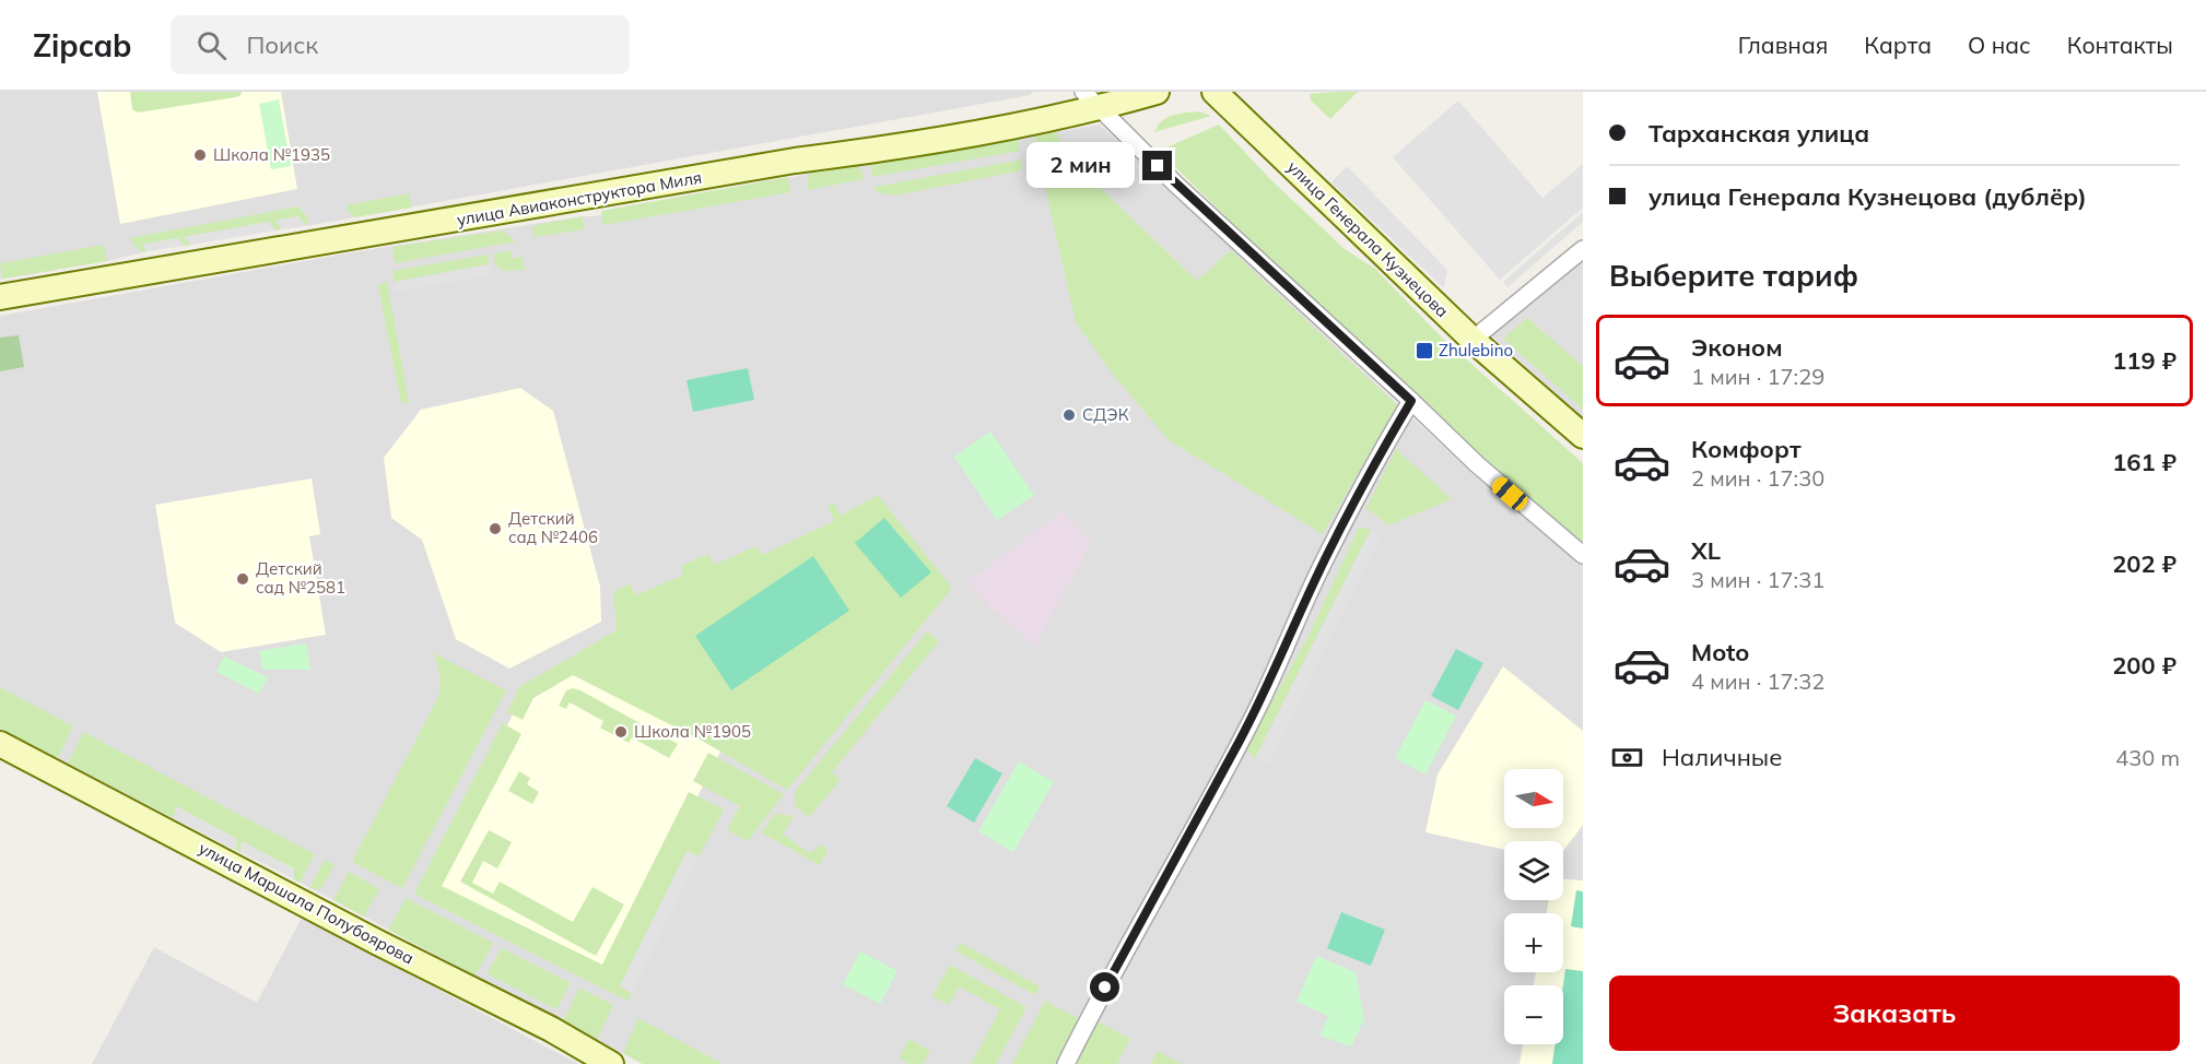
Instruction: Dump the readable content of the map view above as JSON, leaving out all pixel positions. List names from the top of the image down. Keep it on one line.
{"streets":{"street":["улица Авиаконструктора Миля","улица Генерала Кузнецова","улица Маршала Полубоярова"]},"places":{"other":["Школа №1935","СДЭК","Детский сад №2406","Детский сад №2581","Школа №1905"],"transit":["Zhulebino"]},"north":"right","page":{"header":"Zipcab","search":"Поиск","nav":["Главная","Карта","О нас","Контакты"],"banner":["Тарханская улица","улица Генерала Кузнецова (дублёр)"],"bubble":"2 мин","heading":"Выберите тариф","list":[{"name":"Эконом","note":"1 мин · 17:29","value":"119 ₽"},{"name":"Комфорт","note":"2 мин · 17:30","value":"161 ₽"},{"name":"XL","note":"3 мин · 17:31","value":"202 ₽"},{"name":"Moto","note":"4 мин · 17:32","value":"200 ₽"}],"pay":["Наличные","430 m"],"map_buttons":["+","−"],"buttons":"Заказать"}}
